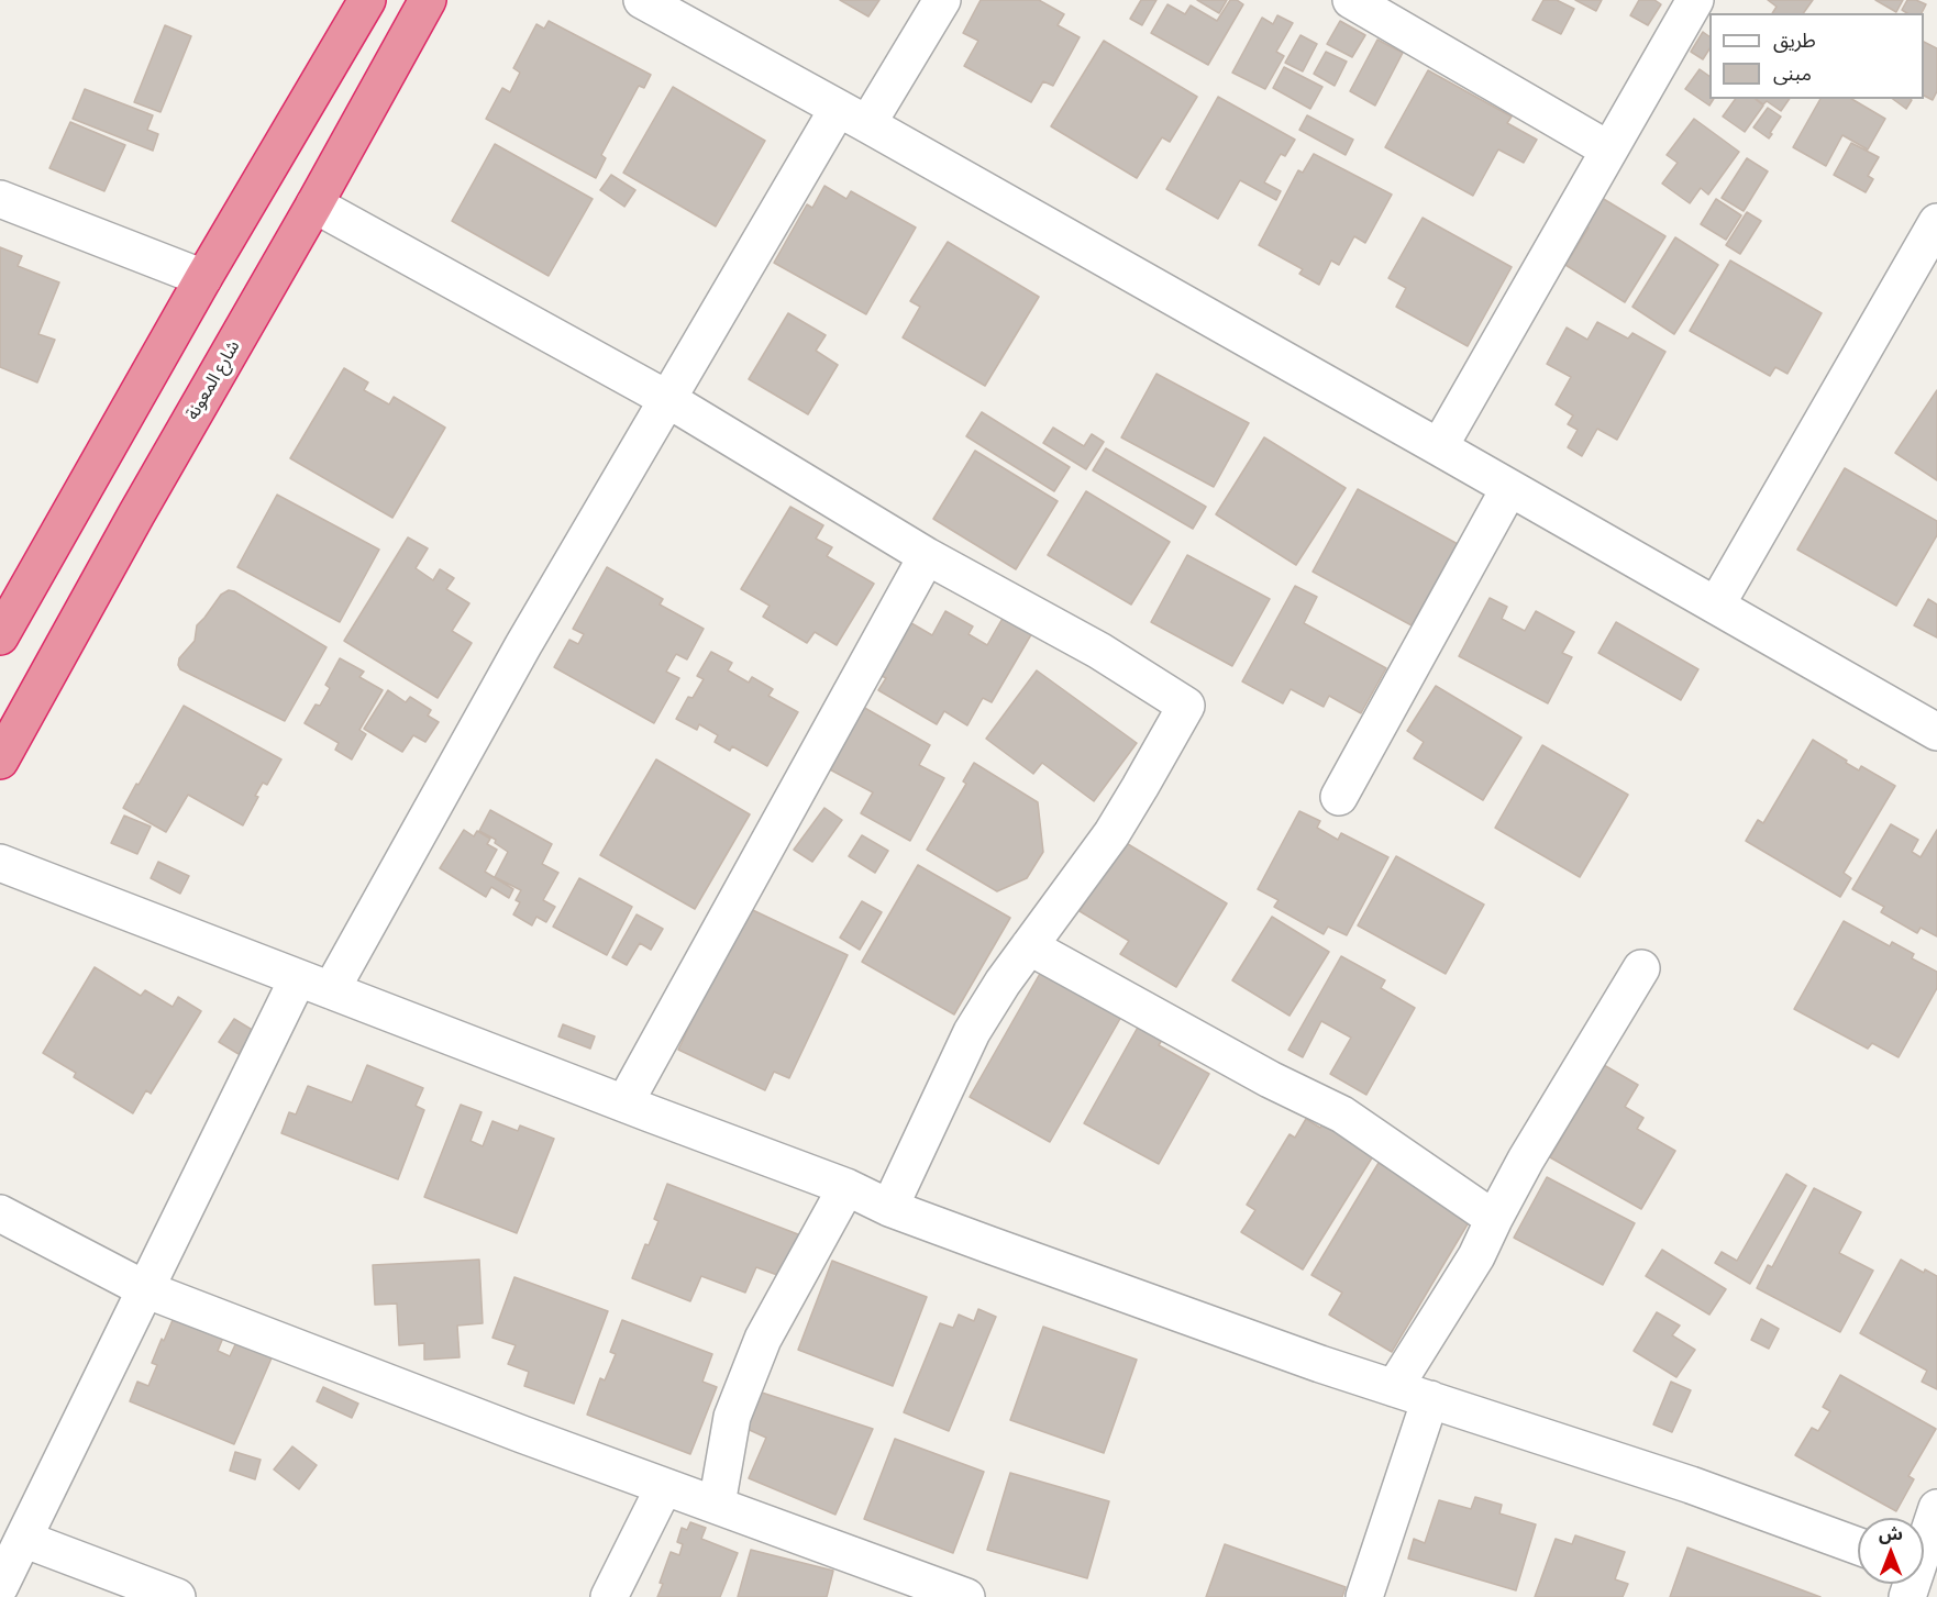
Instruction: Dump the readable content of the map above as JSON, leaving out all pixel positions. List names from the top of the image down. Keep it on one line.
{"streets":{"highway":["شارع المعونة"]},"legend":["طريق","مبنى"],"north":"top"}
